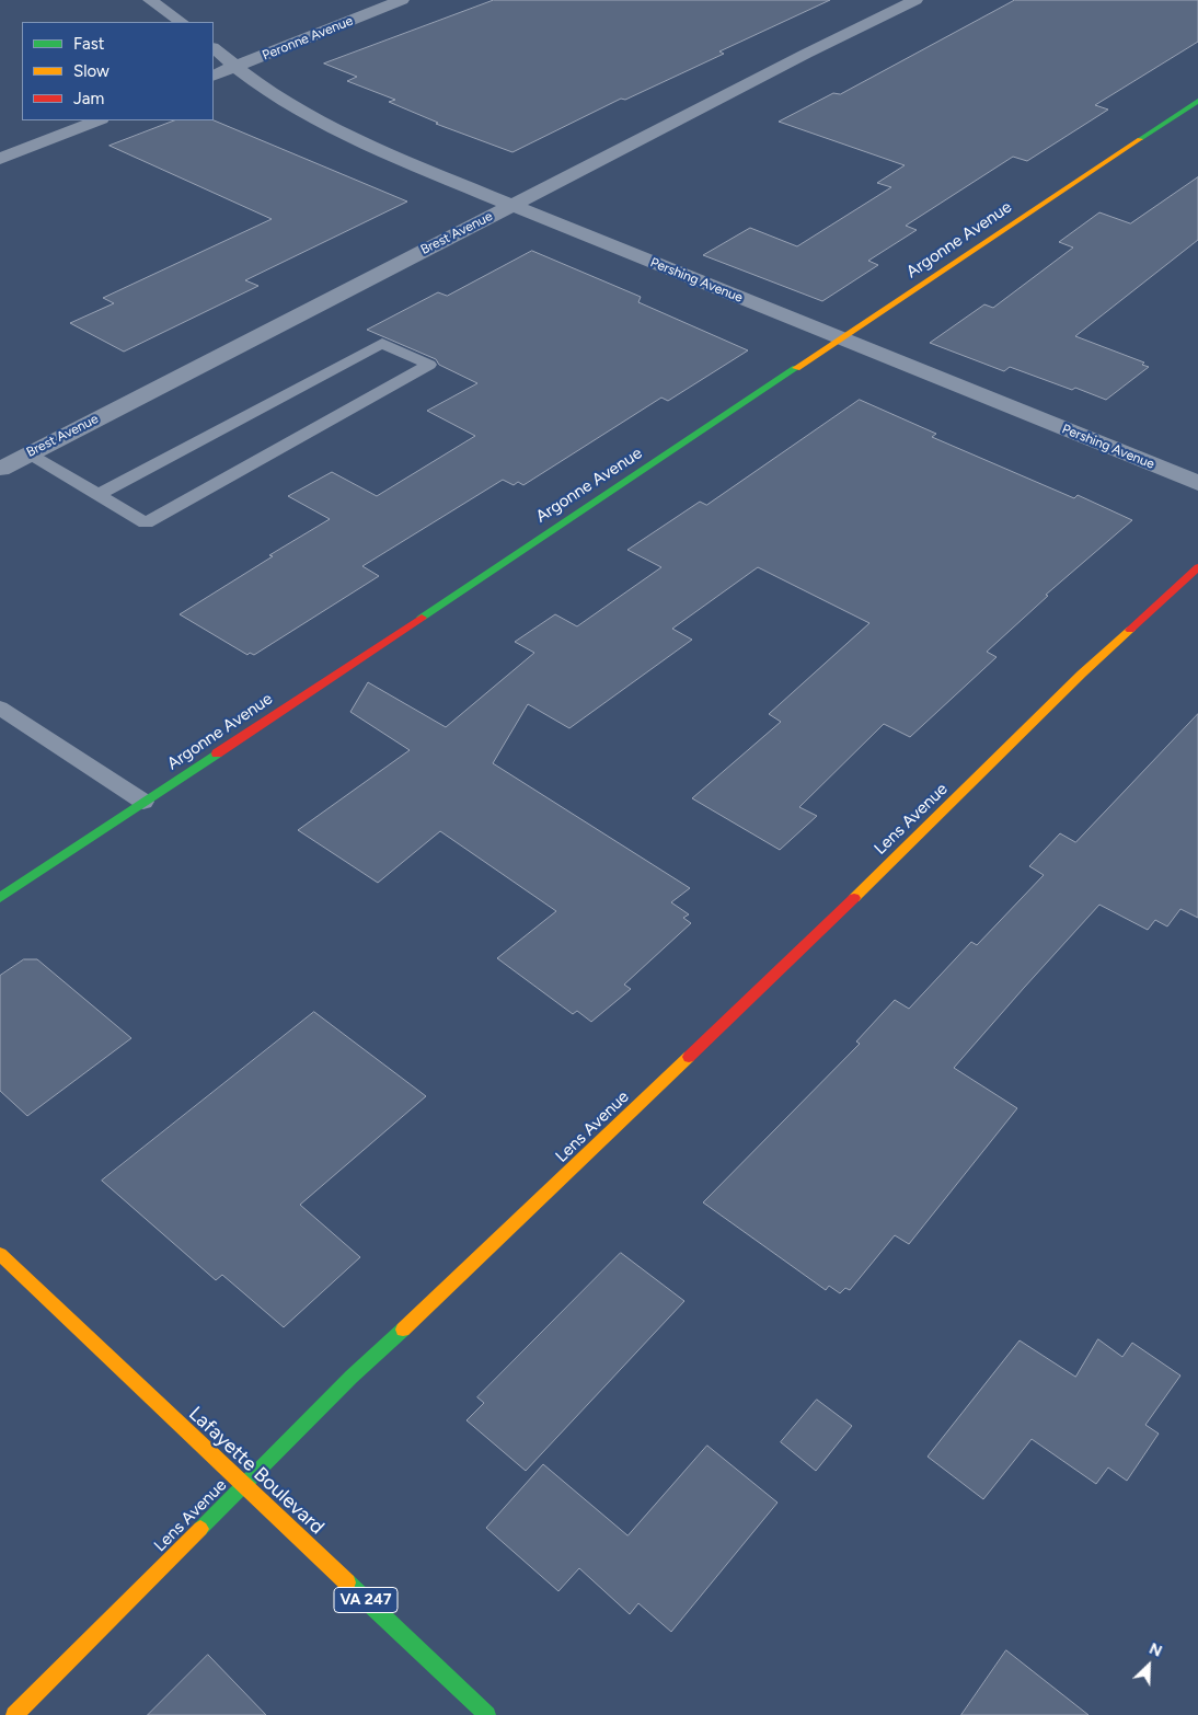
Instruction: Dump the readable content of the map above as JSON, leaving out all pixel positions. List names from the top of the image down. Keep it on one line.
{"streets":{"street":["Peronne Avenue","Brest Avenue","Argonne Avenue","Pershing Avenue","Lens Avenue","Lafayette Boulevard","VA 247"]},"crossings":[["Peronne Avenue","Pershing Avenue"],["Brest Avenue","Pershing Avenue"],["Argonne Avenue","Pershing Avenue"],["Lens Avenue","Lafayette Boulevard"]],"legend":["Fast","Slow","Jam"],"north":"top right"}
